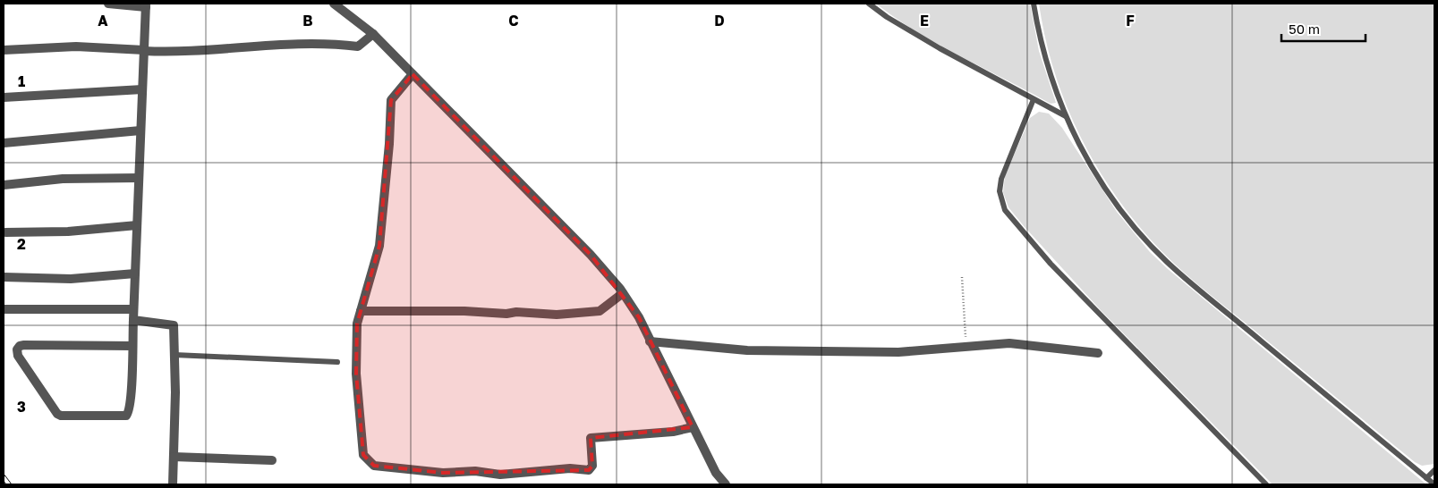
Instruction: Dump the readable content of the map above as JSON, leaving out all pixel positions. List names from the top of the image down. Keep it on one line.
{"scale_bar":"50 m","grid":{"columns":["A","B","C","D","E","F"],"rows":["1","2","3"]}}
